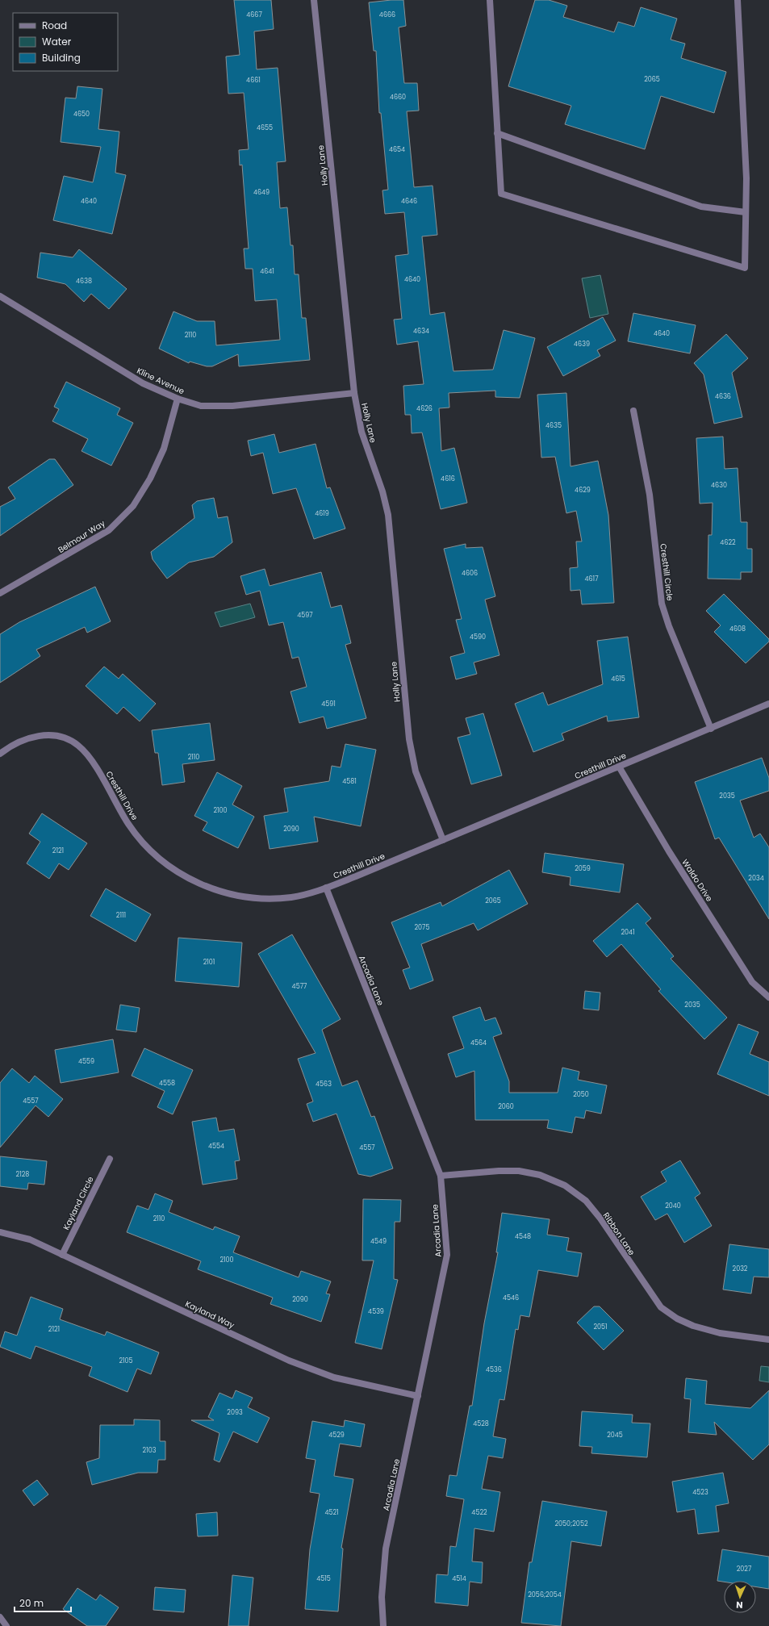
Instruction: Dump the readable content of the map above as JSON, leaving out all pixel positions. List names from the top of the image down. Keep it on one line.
{"streets":{"street":["Holly Lane","Kline Avenue","Belmour Way","Cresthill Circle","Cresthill Drive","Waldo Drive","Arcadia Lane","Kayland Circle","Ribbon Lane","Kayland Way"]},"crossings":[["Holly Lane","Kline Avenue"],["Holly Lane","Cresthill Drive"],["Kline Avenue","Belmour Way"],["Cresthill Circle","Cresthill Drive"],["Cresthill Drive","Waldo Drive"],["Cresthill Drive","Arcadia Lane"],["Arcadia Lane","Ribbon Lane"],["Arcadia Lane","Kayland Way"],["Kayland Circle","Kayland Way"]],"house_numbers":["4667","4666","2065","4661","4660","4650","4655","4654","4649","4640","4646","4641","4640","4638","4634","4640","2110","4639","4636","4626","4635","4616","4630","4629","4619","4622","4606","4617","4597","4608","4590","4615","4591","2110","4581","2035","2100","2090","2121","2059","2034","2065","2111","2075","2041","2101","4577","2035","4564","4559","4558","4563","2050","4557","2060","4554","4557","2128","2040","2110","4548","4549","2100","2032","4546","2090","4539","2051","2121","2105","4536","2093","4528","4529","2045","2103","4523","4521","4522","2050;2052","2027","4515","4514","2056;2054"],"legend":["Road","Water","Building"],"scale_bar":"20 m","north":"bottom"}
